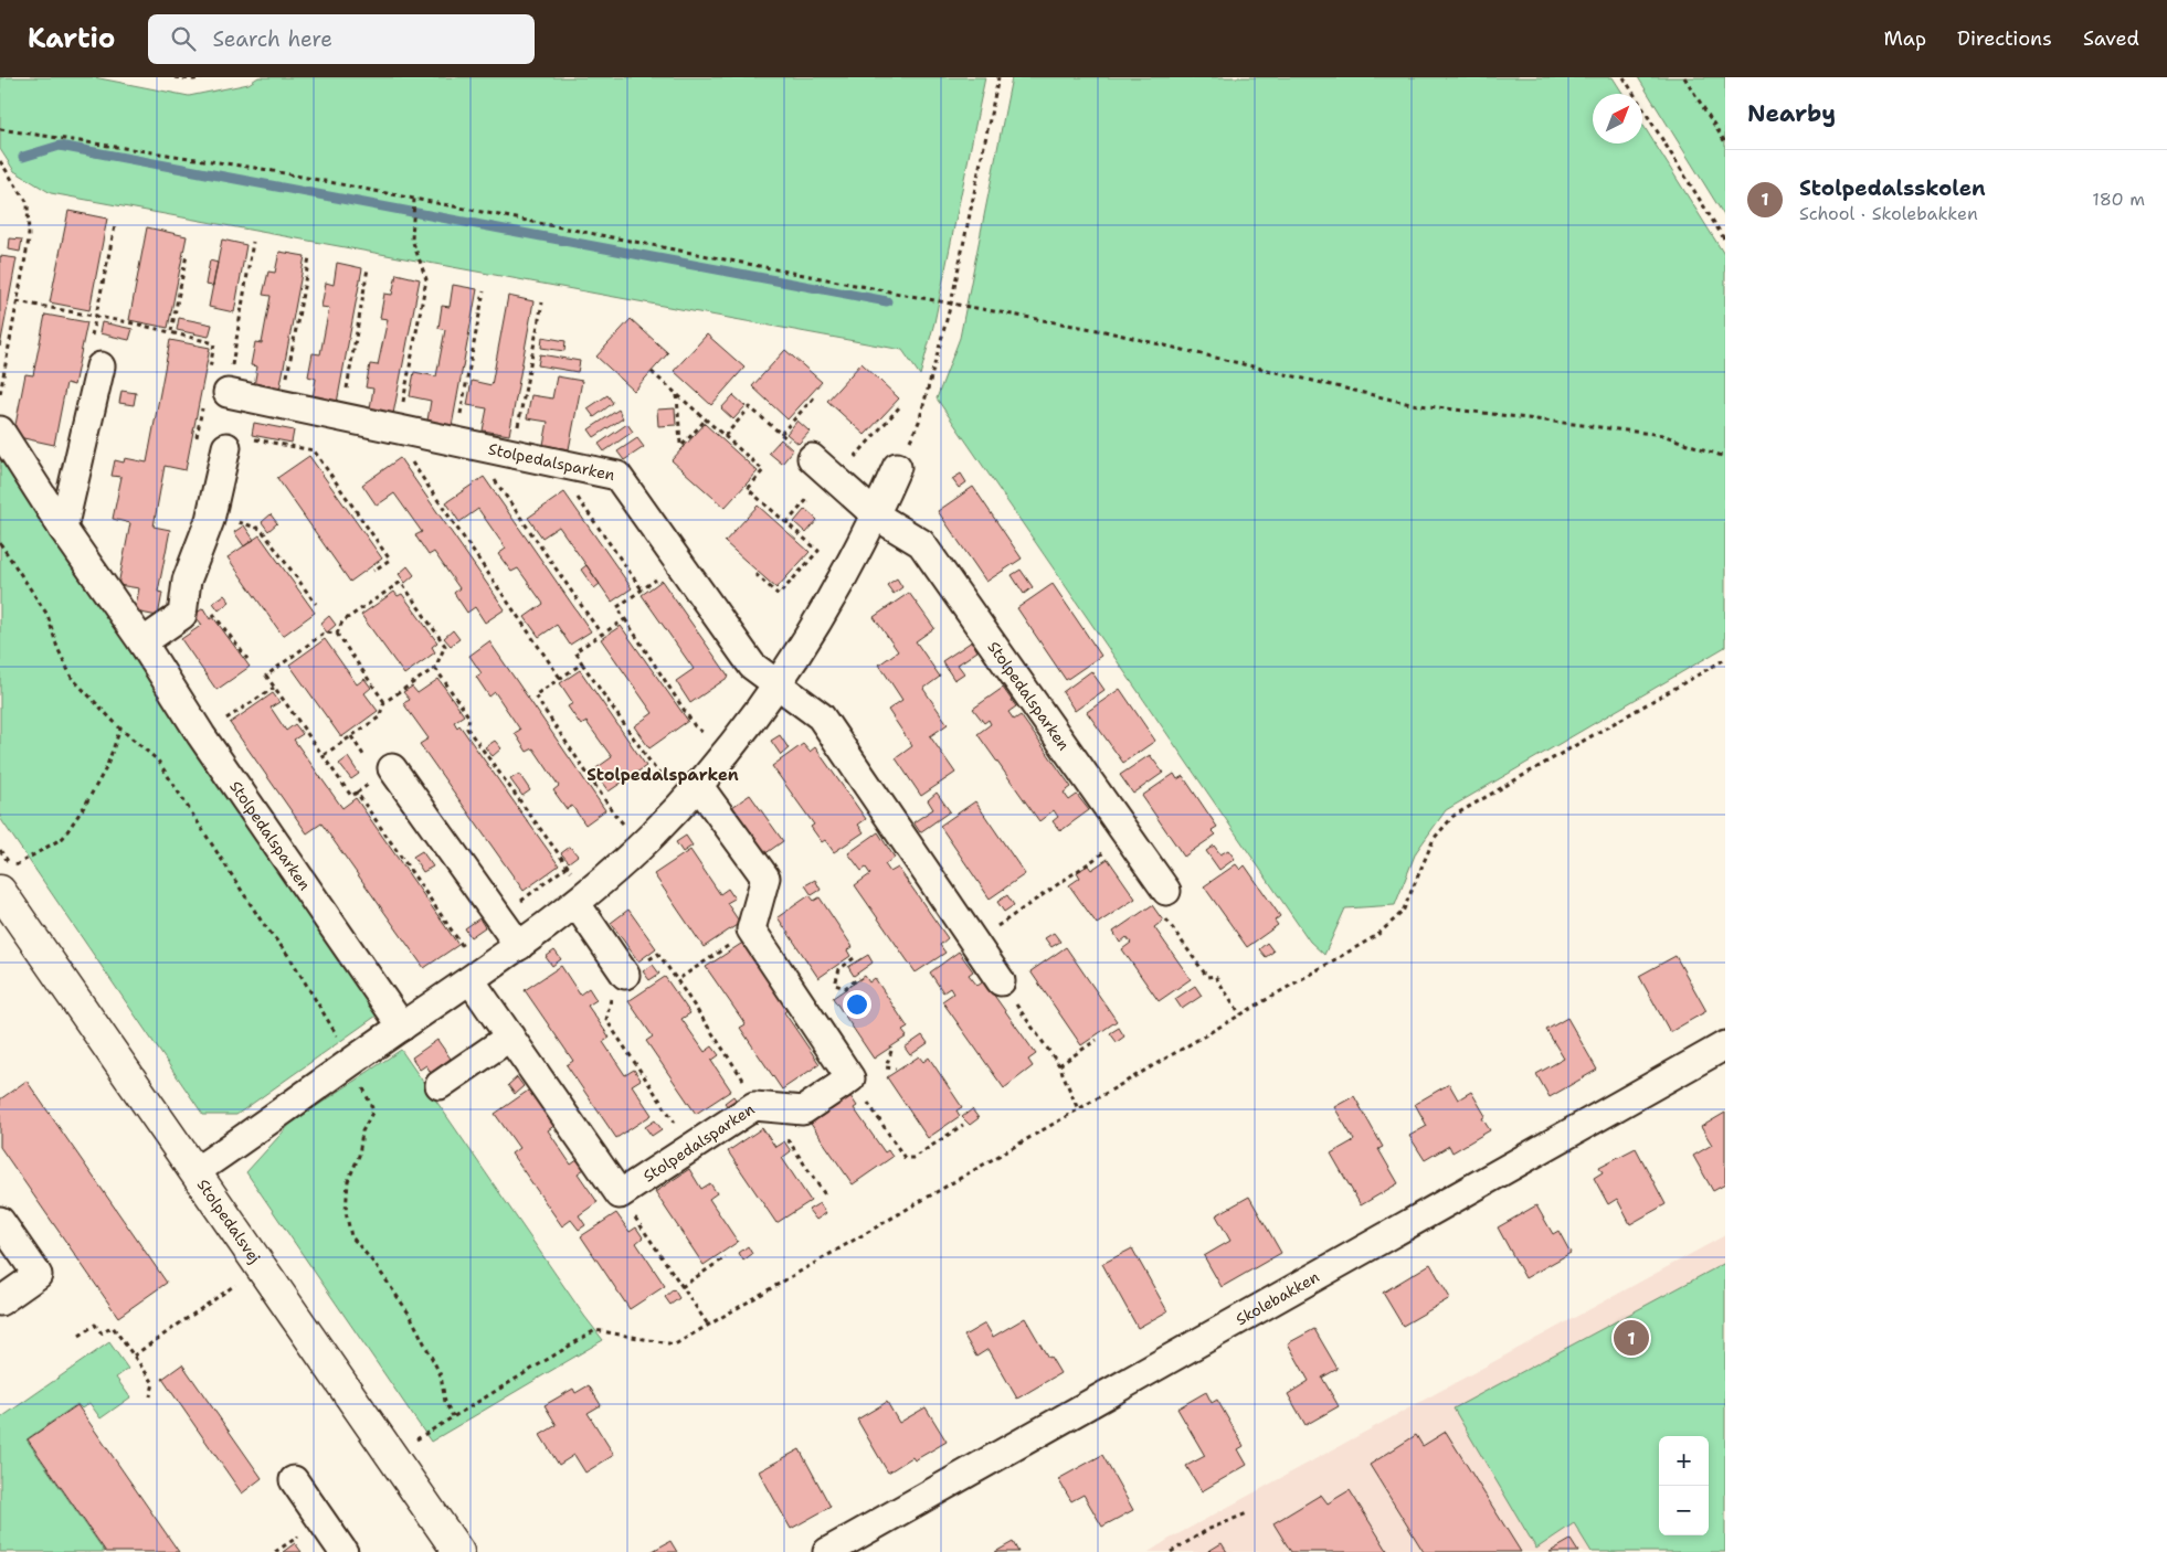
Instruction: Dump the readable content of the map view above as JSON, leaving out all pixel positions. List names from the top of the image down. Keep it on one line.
{"streets":{"street":["Stolpedalsparken","Stolpedalsvej","Skolebakken"]},"districts":["Stolpedalsparken"],"north":"top right","page":{"header":"Kartio","search":"Search here","nav":["Map","Directions","Saved"],"heading":"Nearby","list":[{"mark":"1","name":"Stolpedalsskolen","note":"School · Skolebakken","value":"180 m"}],"pins":"1","map_buttons":["+","−"]}}
